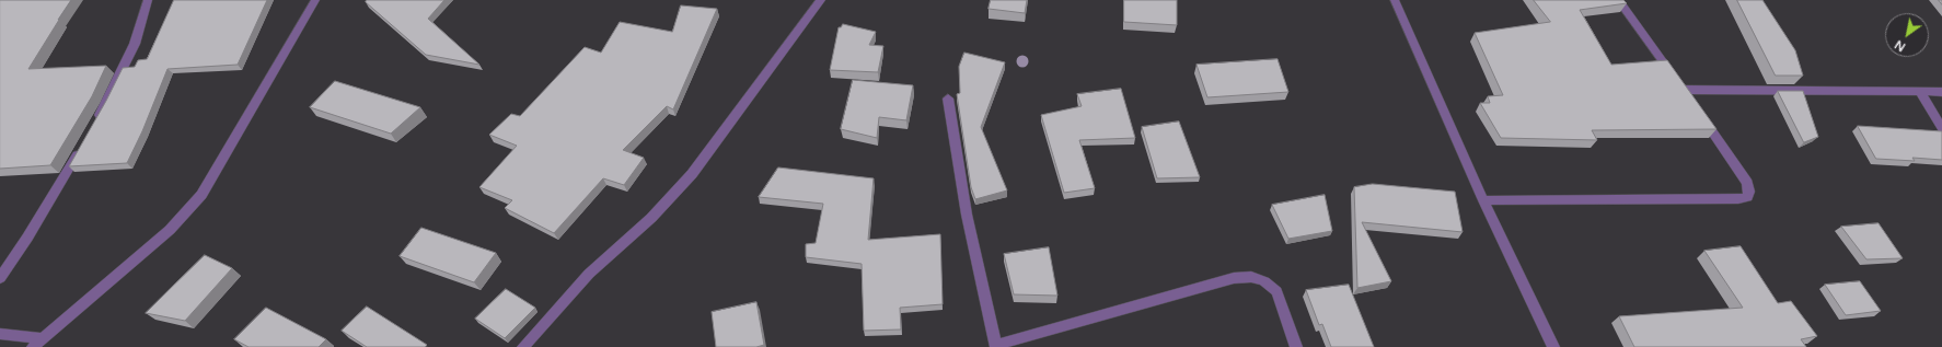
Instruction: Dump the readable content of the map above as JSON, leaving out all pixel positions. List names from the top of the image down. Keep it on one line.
{"north":"bottom left"}
